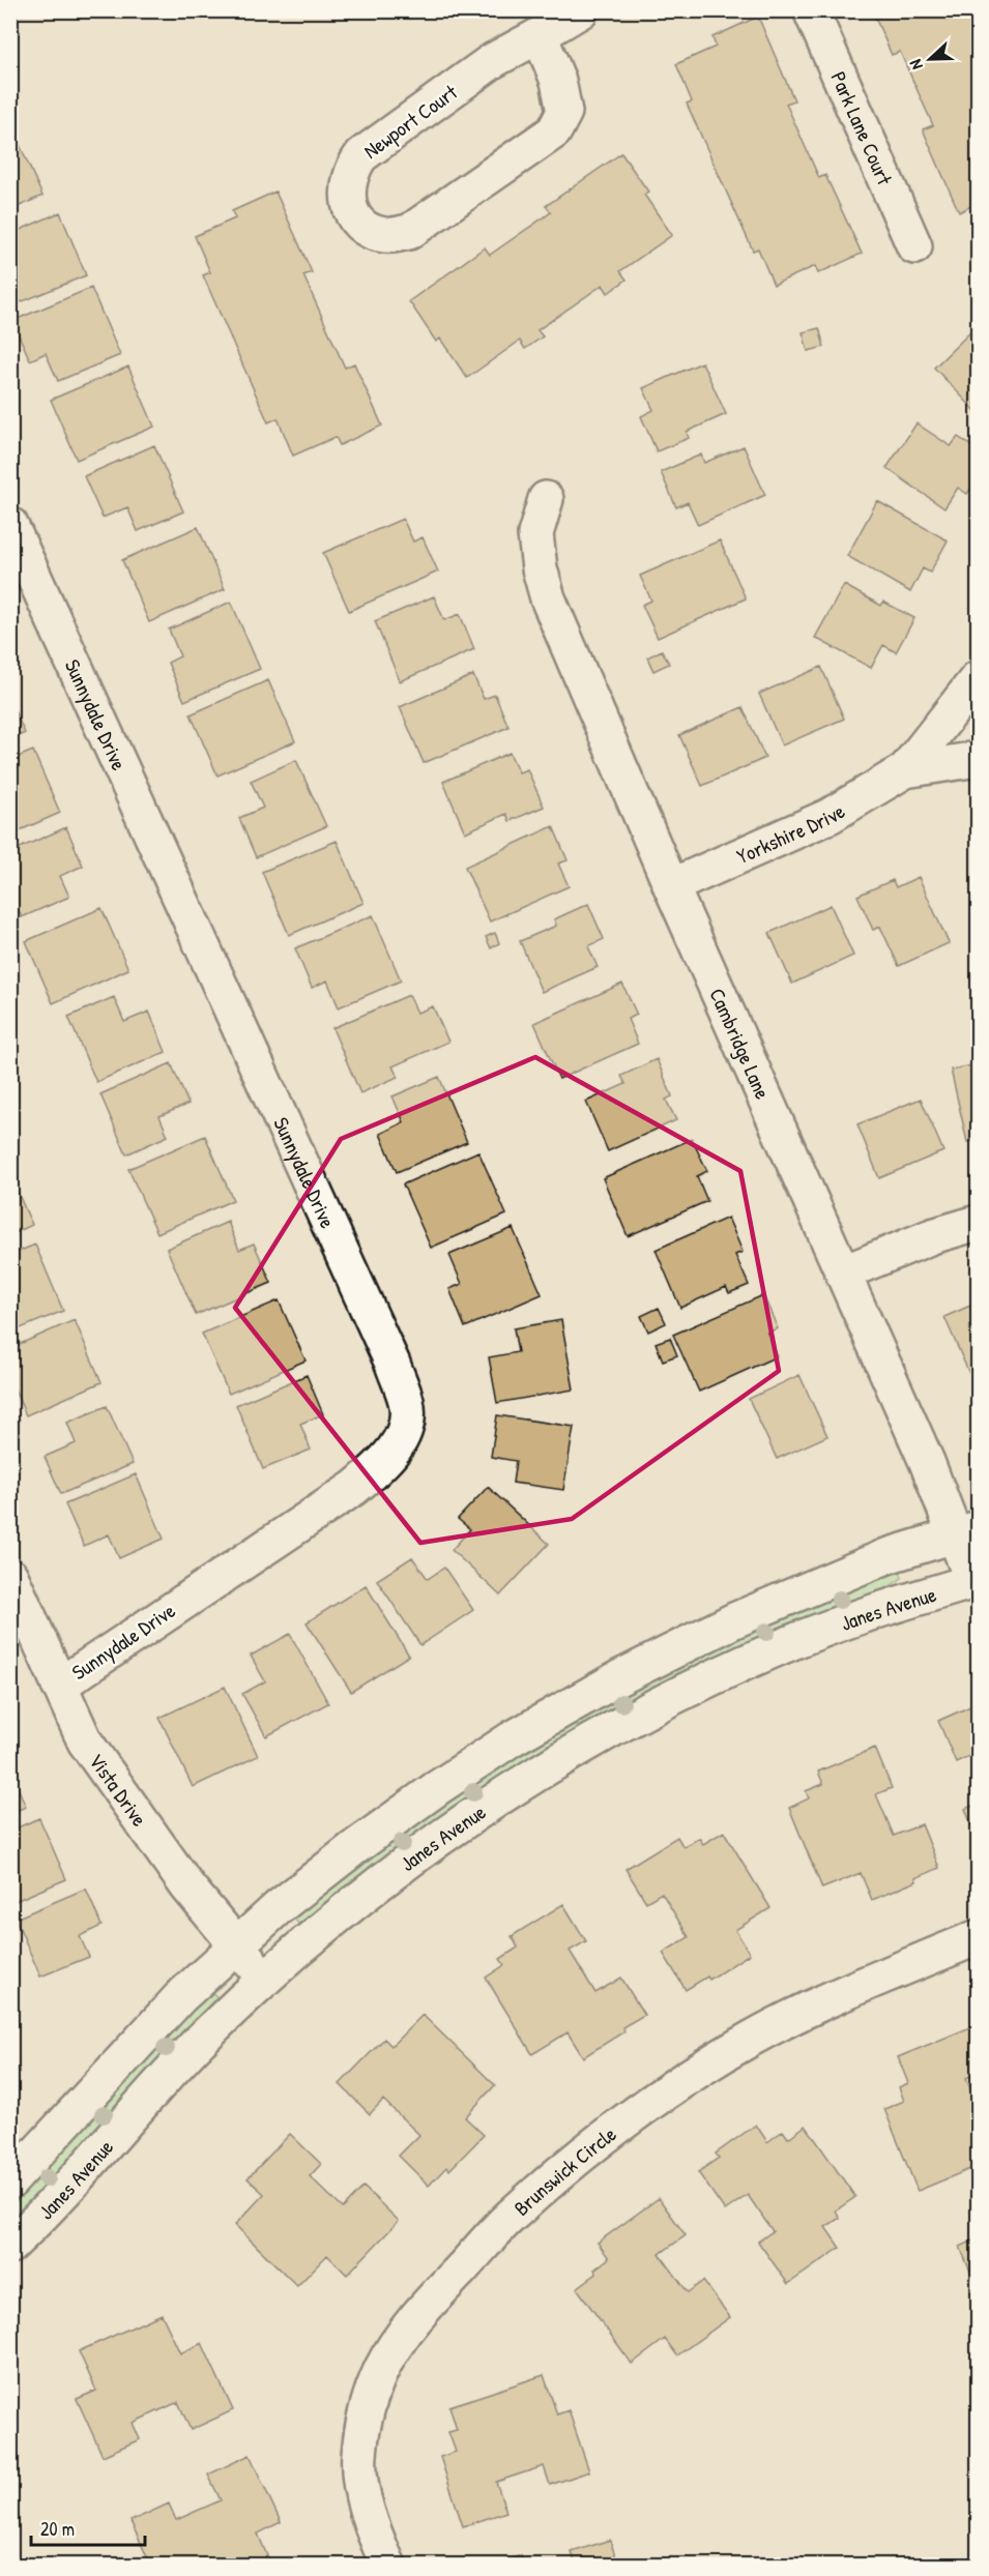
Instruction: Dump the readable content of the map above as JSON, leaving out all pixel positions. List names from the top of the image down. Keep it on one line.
{"streets":{"street":["Newport Court","Park Lane Court","Sunnydale Drive","Yorkshire Drive","Cambridge Lane","Janes Avenue","Vista Drive","Brunswick Circle"]},"crossings":[["Sunnydale Drive","Vista Drive"],["Yorkshire Drive","Cambridge Lane"],["Cambridge Lane","Janes Avenue"],["Janes Avenue","Vista Drive"]],"scale_bar":"20 m","north":"left"}
